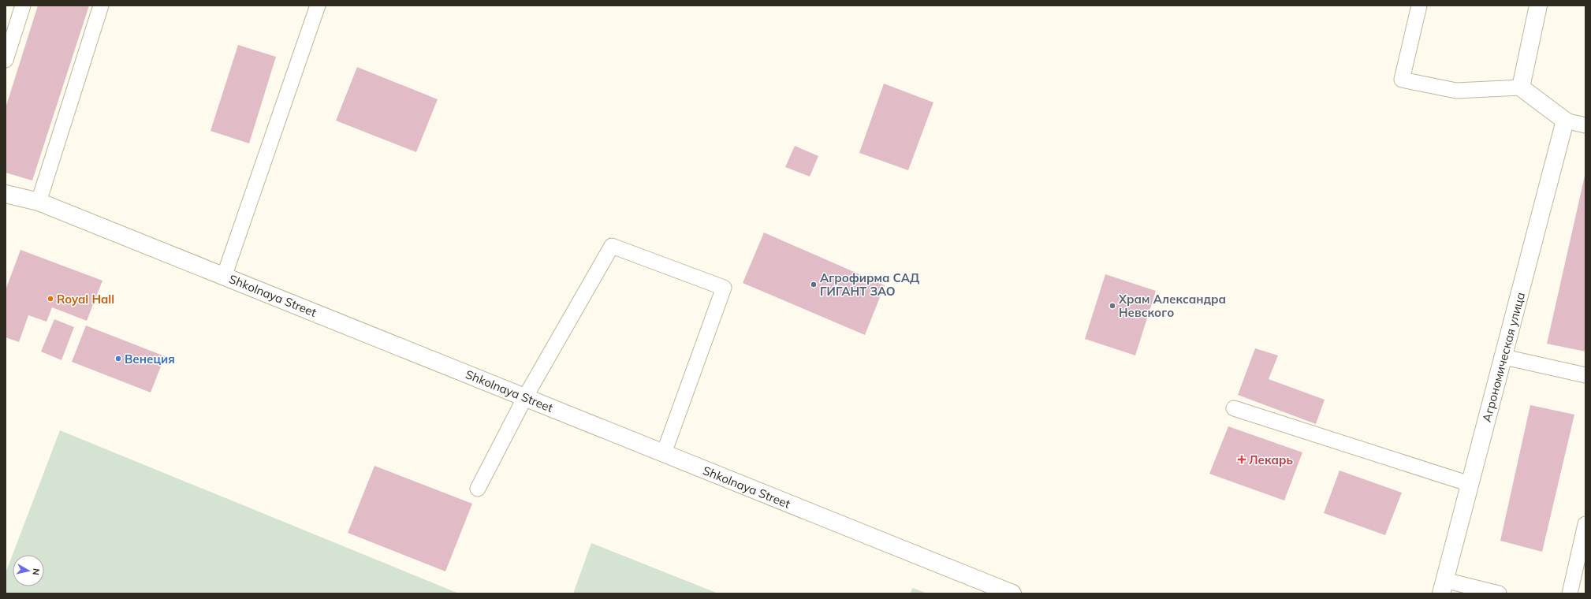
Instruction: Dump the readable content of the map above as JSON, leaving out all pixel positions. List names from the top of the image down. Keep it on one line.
{"streets":{"street":["Shkolnaya Street","Агрономическая улица"]},"places":{"other":["Агрофирма САД ГИГАНТ ЗАО","Royal Hall","Храм Александра Невского","Венеция"],"health":["Лекарь"]},"north":"right"}
